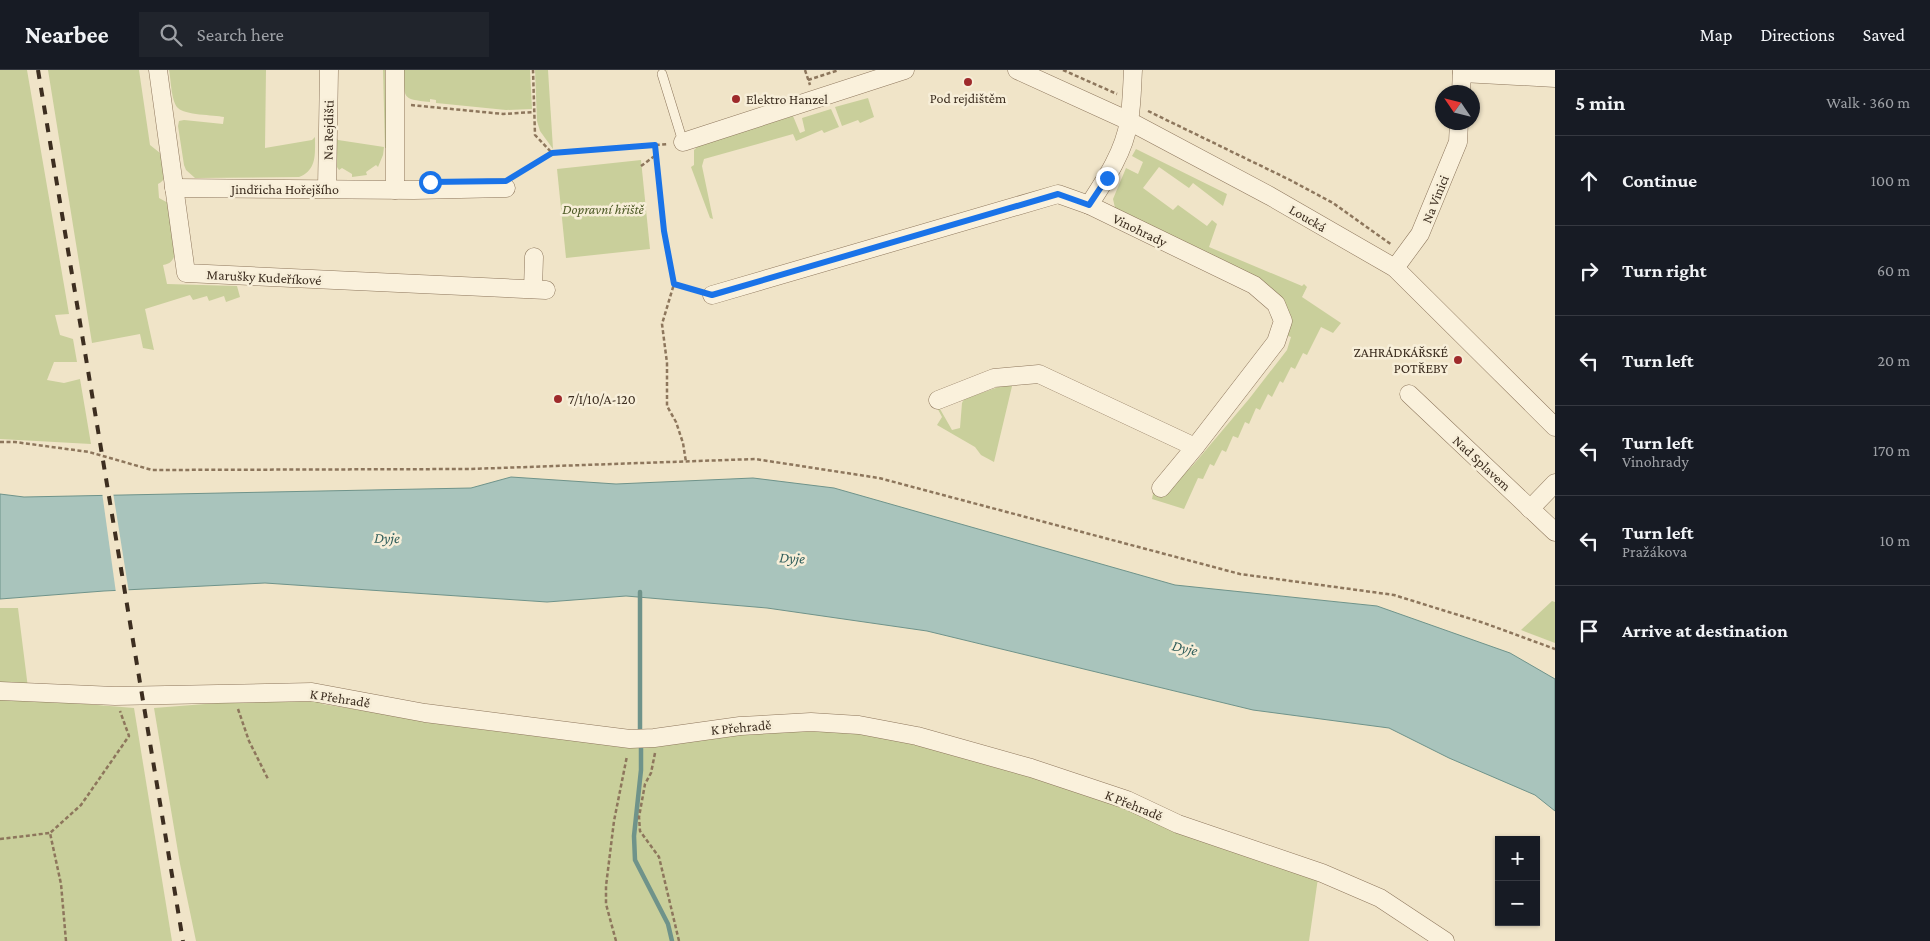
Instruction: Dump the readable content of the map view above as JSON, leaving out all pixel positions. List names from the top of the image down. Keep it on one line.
{"streets":{"street":["Na Rejdišti","Jindřicha Hořejšího","Na Vinici","Loucká","Vinohrady","Marušky Kudeříkové","Nad Splavem","K Přehradě"]},"crossings":[["Na Rejdišti","Jindřicha Hořejšího"],["Jindřicha Hořejšího","Marušky Kudeříkové"],["Na Vinici","Loucká"]],"water":["Dyje"],"parks":["Dopravní hřiště"],"places":["Pod rejdištěm","Elektro Hanzel","ZAHRÁDKÁŘSKÉ POTŘEBY","7/I/10/A-120"],"north":"top left","page":{"header":"Nearbee","search":"Search here","nav":["Map","Directions","Saved"],"heading":["5 min","Walk · 360 m"],"list":[["Continue","100 m"],["Turn right","60 m"],["Turn left","20 m"],["Turn left","Vinohrady","170 m"],["Turn left","Pražákova","10 m"],"Arrive at destination"],"map_buttons":["+","−"]}}
